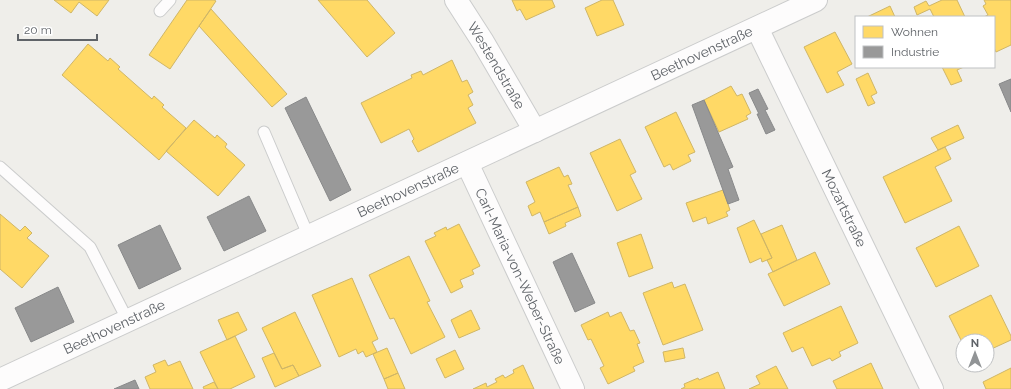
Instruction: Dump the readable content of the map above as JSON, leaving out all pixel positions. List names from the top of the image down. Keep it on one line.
{"streets":{"street":["Beethovenstraße","Westendstraße","Mozartstraße","Carl-Maria-von-Weber-Straße"]},"crossings":[["Beethovenstraße","Westendstraße"],["Beethovenstraße","Mozartstraße"],["Beethovenstraße","Carl-Maria-von-Weber-Straße"]],"legend":["Wohnen","Industrie"],"scale_bar":"20 m","north":"top"}
